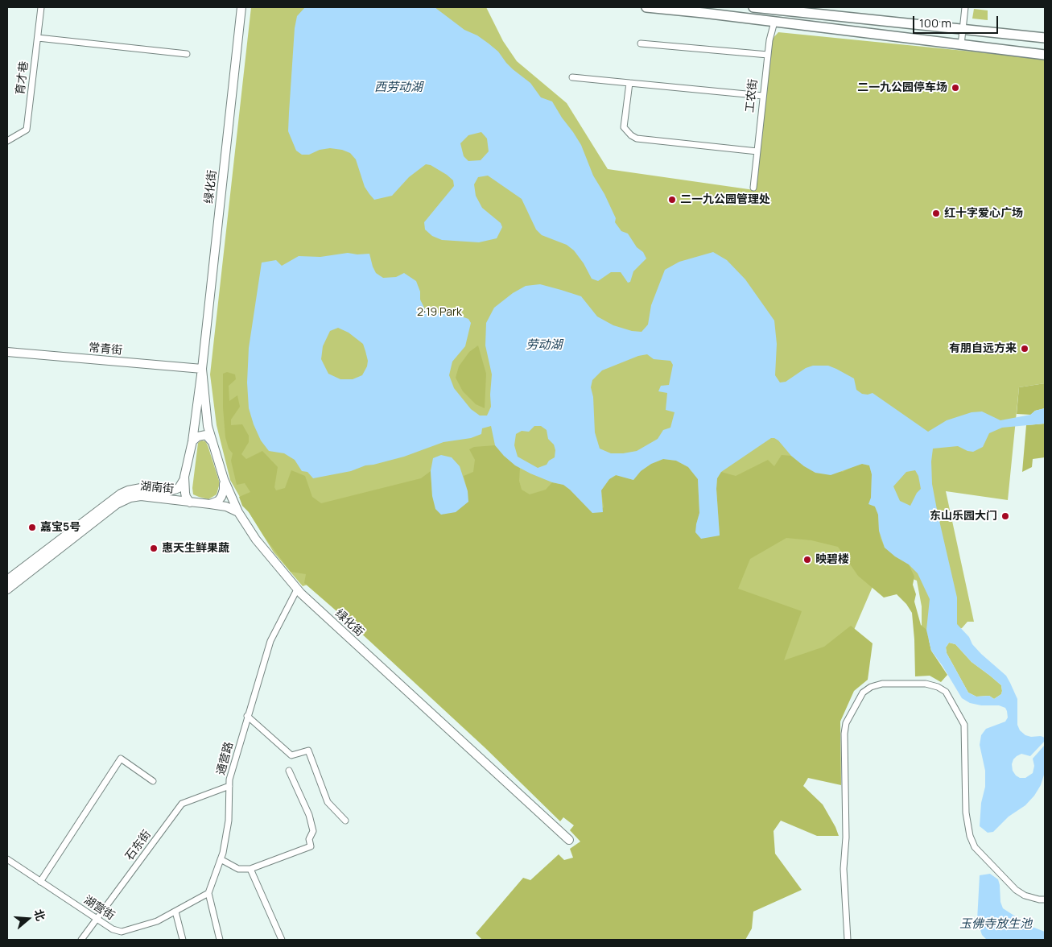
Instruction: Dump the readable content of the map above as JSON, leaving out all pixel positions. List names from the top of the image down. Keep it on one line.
{"streets":{"main road":["工农街","绿化街","常青街","湖南街"],"street":["育才巷","通营路","石东街","湖营街"]},"crossings":[["绿化街","常青街"],["绿化街","湖南街"],["绿化街","通营路"],["通营路","石东街"],["通营路","湖营街"],["石东街","湖营街"]],"water":["西劳动湖","劳动湖","玉佛寺放生池"],"parks":["2·19 Park"],"places":["二一九公园停车场","二一九公园管理处","红十字爱心广场","有朋自远方来","东山乐园大门","嘉宝5号","惠天生鲜果蔬","映碧楼"],"scale_bar":"100 m","north":"right"}
